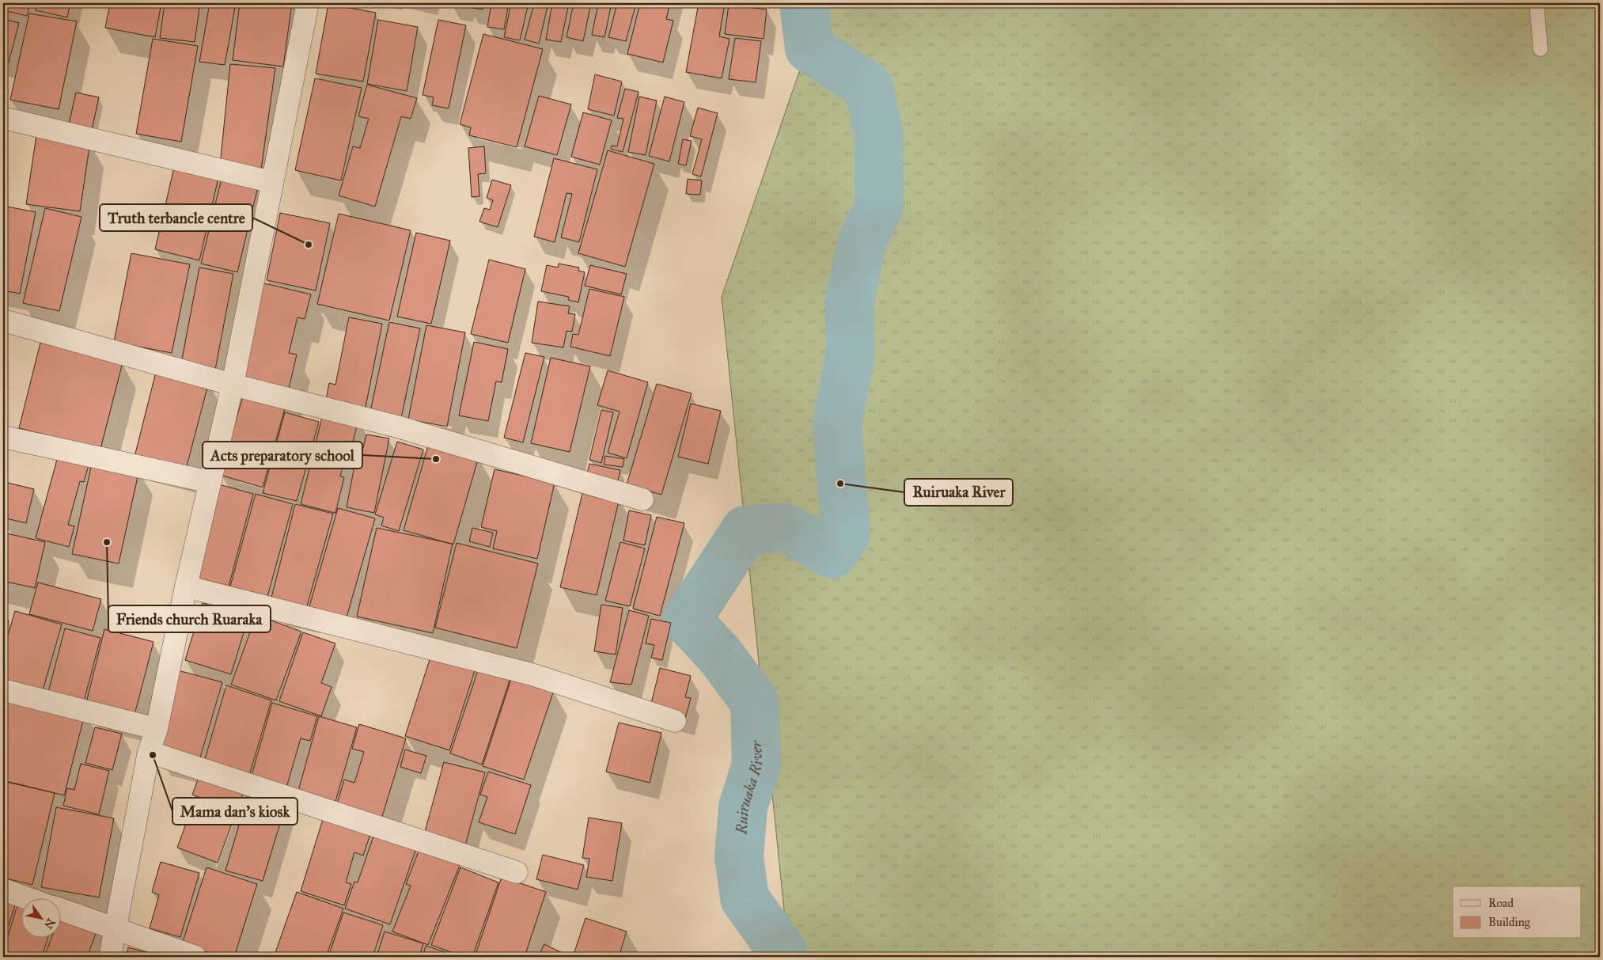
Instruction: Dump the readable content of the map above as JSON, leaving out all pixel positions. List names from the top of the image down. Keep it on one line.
{"water":["Ruiruaka River"],"places":["Truth terbancle centre","Acts preparatory school","Ruiruaka River","Friends church Ruaraka","Mama dan's kiosk"],"legend":["Road","Building"],"north":"bottom right"}
